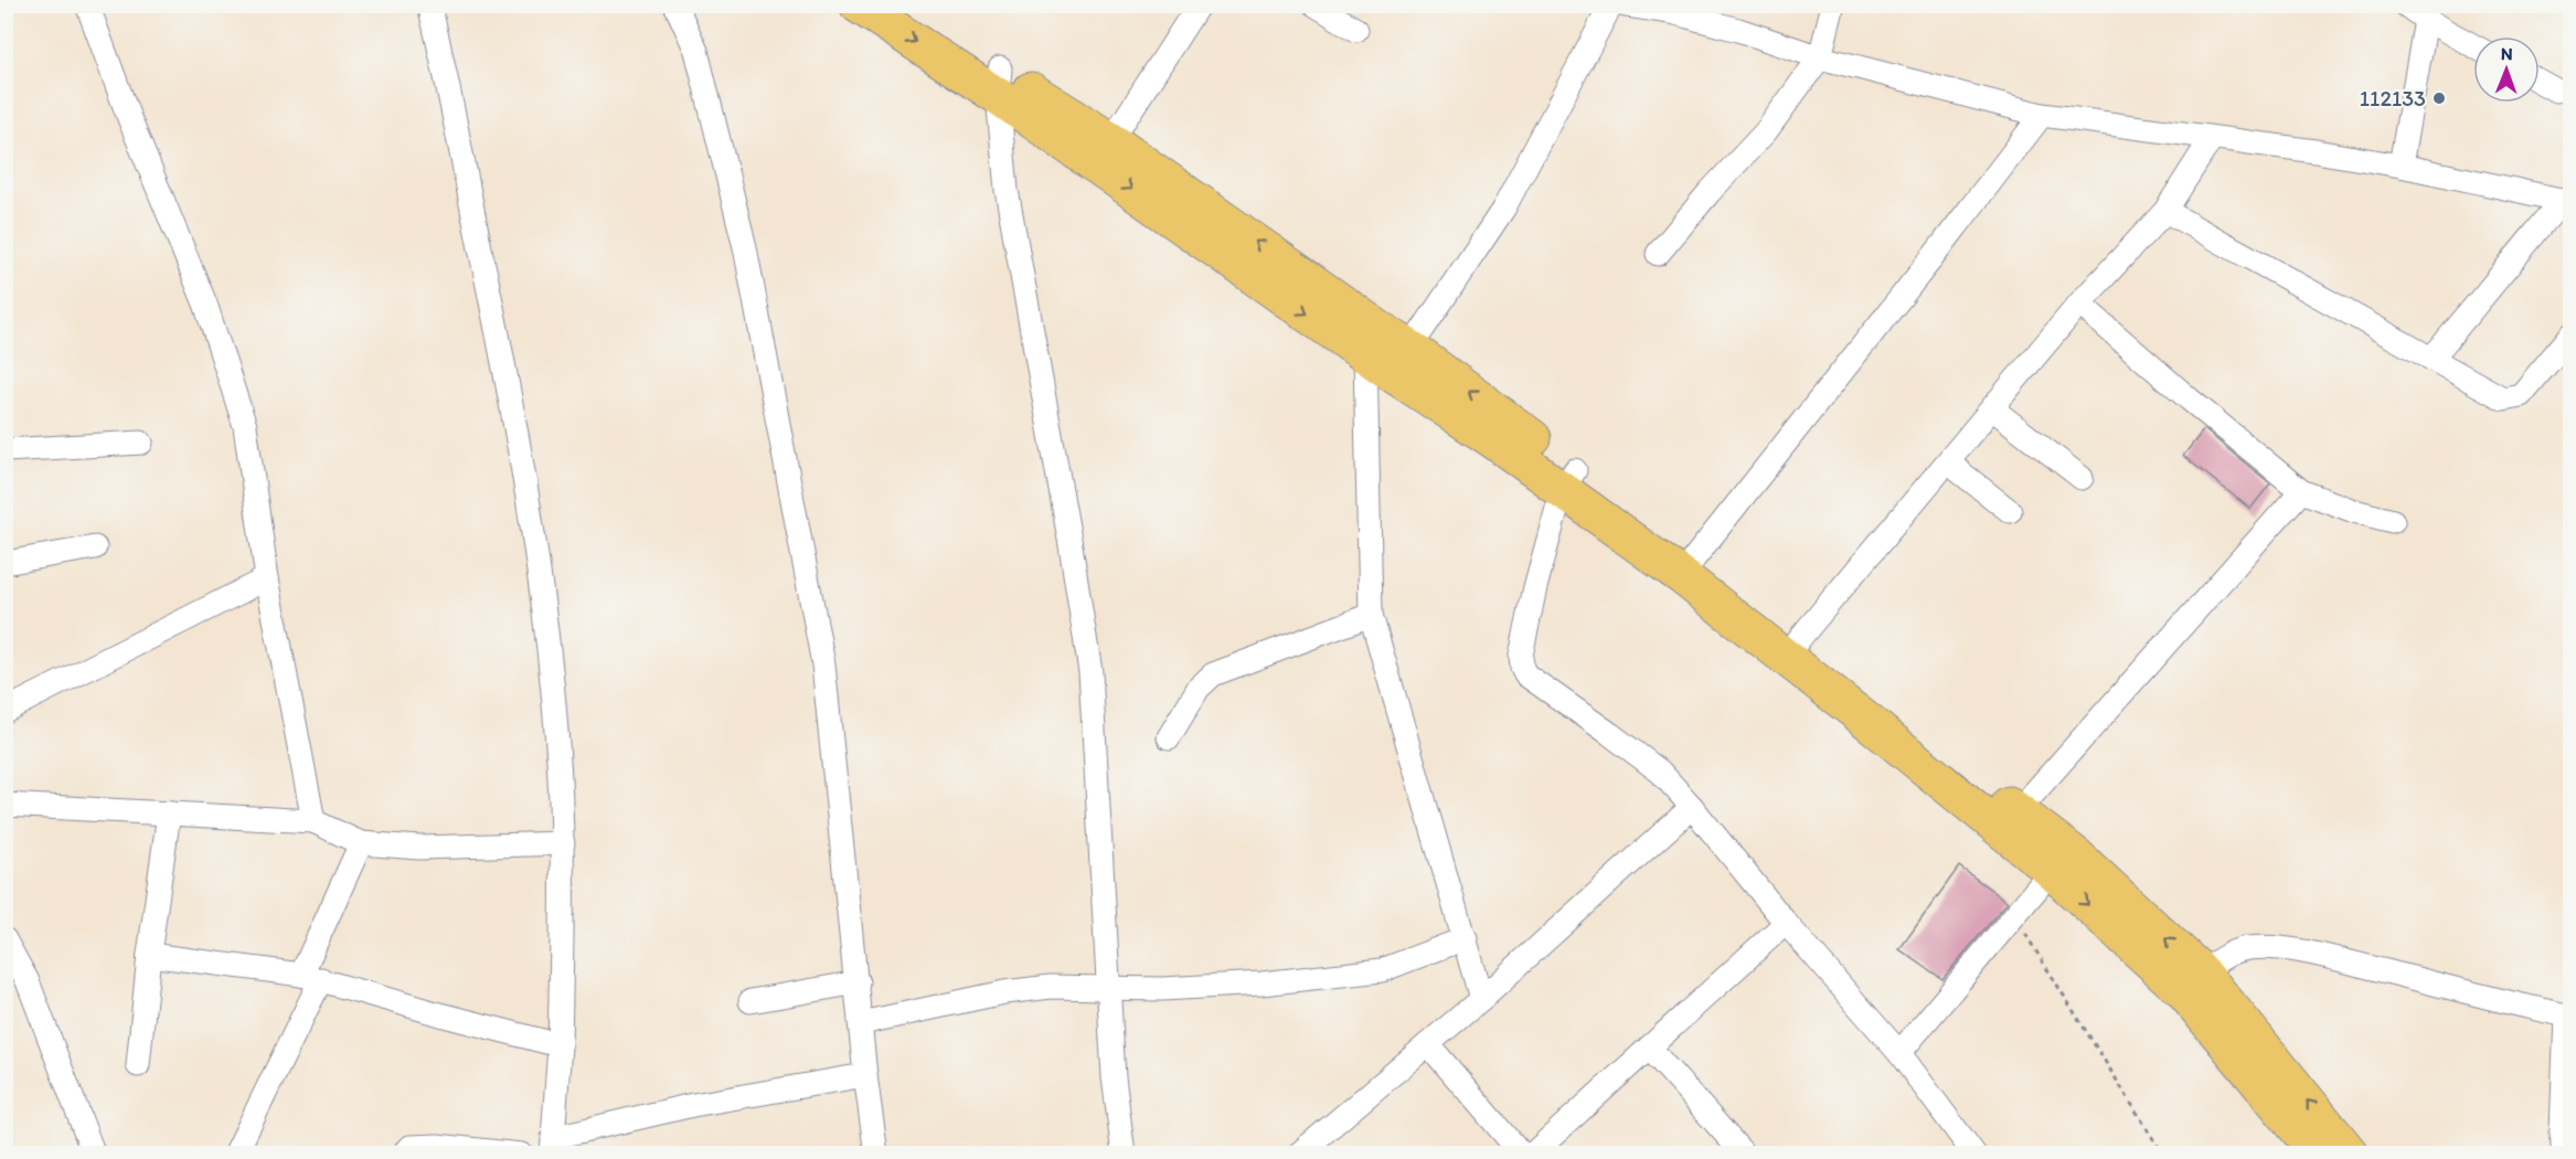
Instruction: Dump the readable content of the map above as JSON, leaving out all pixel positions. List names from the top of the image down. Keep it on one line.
{"places":["112133"],"north":"top"}
